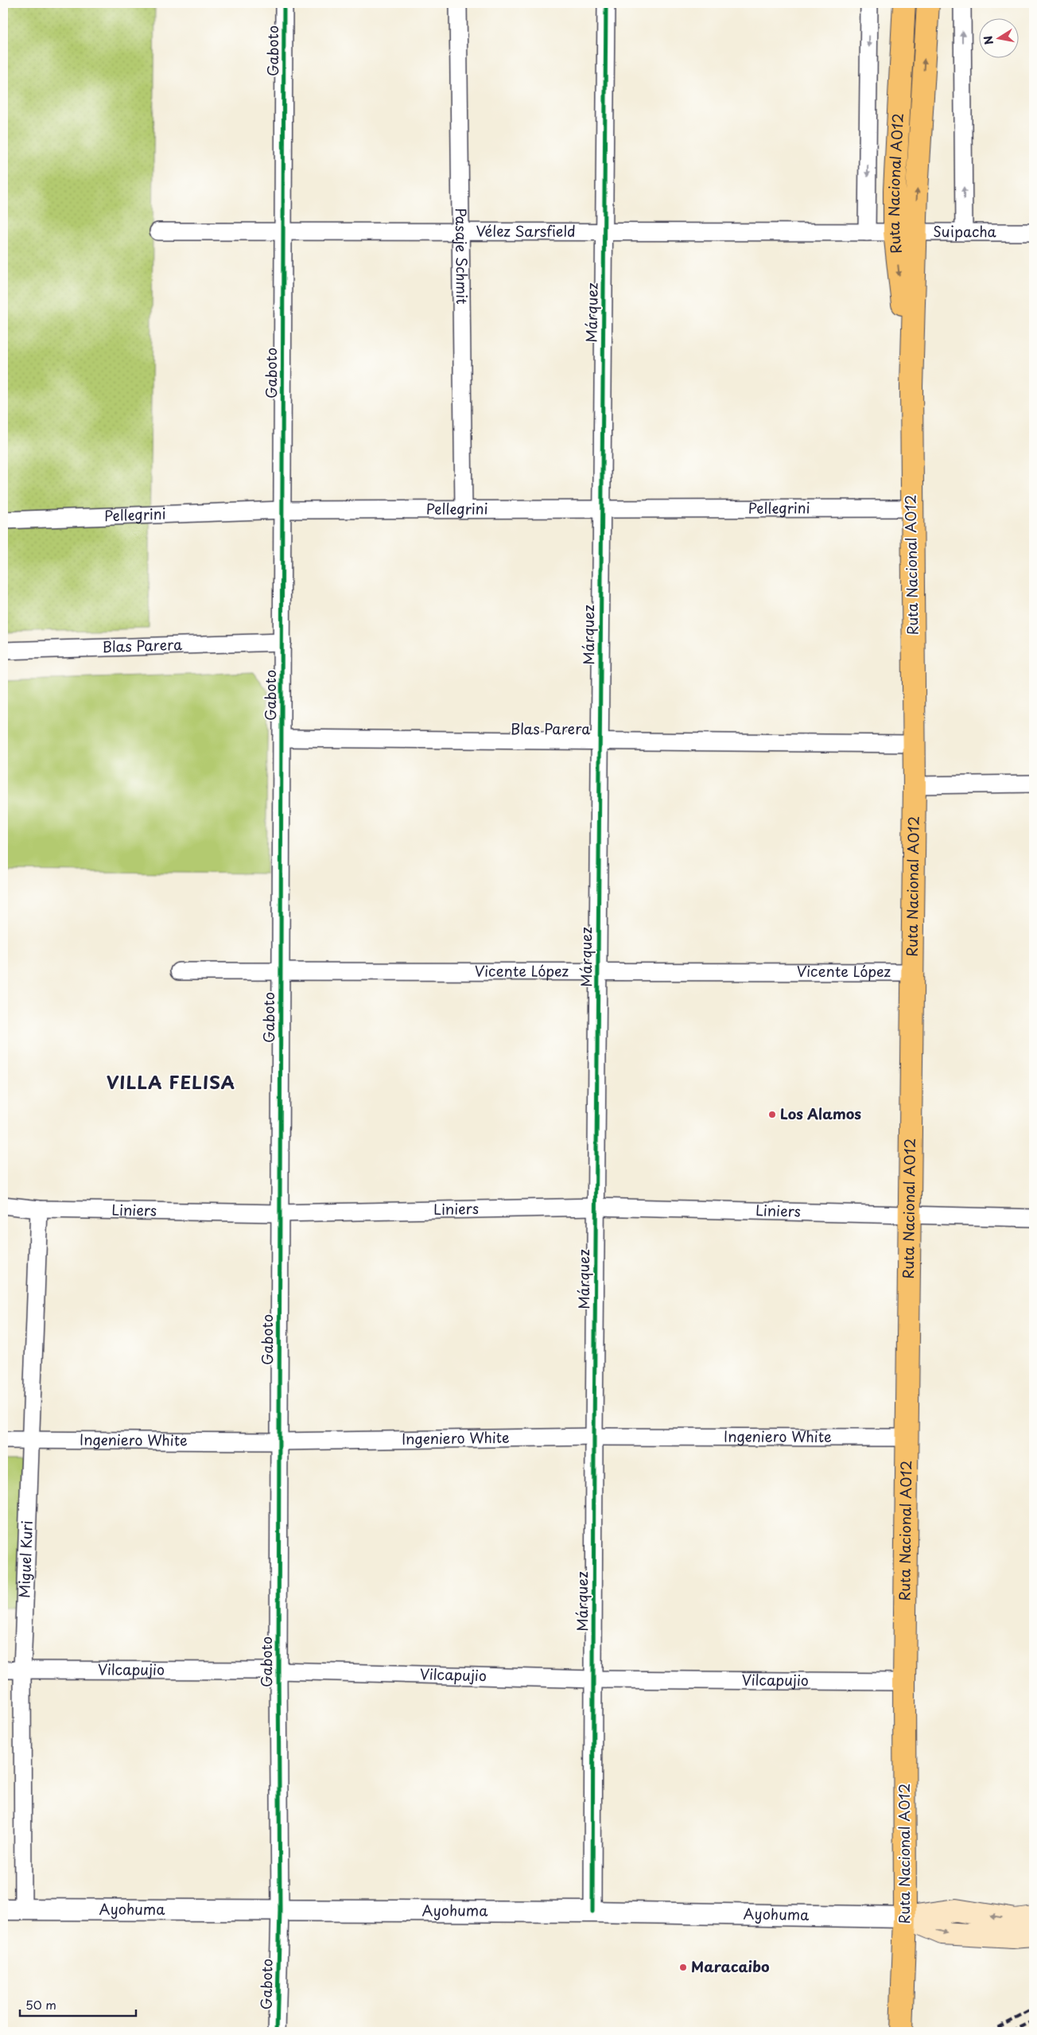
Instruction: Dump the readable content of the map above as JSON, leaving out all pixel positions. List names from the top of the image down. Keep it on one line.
{"streets":{"main road":["Ruta Nacional A012"],"street":["Gaboto","Vélez Sarsfield","Suipacha","Pasaje Schmit","Márquez","Pellegrini","Blas Parera","Vicente López","Liniers","Ingeniero White","Miguel Kuri","Vilcapujio","Ayohuma"]},"crossings":[["Gaboto","Vélez Sarsfield"],["Gaboto","Pellegrini"],["Gaboto","Blas Parera"],["Gaboto","Vicente López"],["Gaboto","Liniers"],["Gaboto","Ingeniero White"],["Gaboto","Vilcapujio"],["Gaboto","Ayohuma"],["Ruta Nacional A012","Vélez Sarsfield"],["Ruta Nacional A012","Suipacha"],["Ruta Nacional A012","Pellegrini"],["Ruta Nacional A012","Blas Parera"],["Ruta Nacional A012","Vicente López"],["Ruta Nacional A012","Liniers"],["Ruta Nacional A012","Ingeniero White"],["Ruta Nacional A012","Vilcapujio"],["Ruta Nacional A012","Ayohuma"],["Vélez Sarsfield","Suipacha"],["Vélez Sarsfield","Pasaje Schmit"],["Vélez Sarsfield","Márquez"],["Pasaje Schmit","Pellegrini"],["Márquez","Pellegrini"],["Márquez","Blas Parera"],["Márquez","Vicente López"],["Márquez","Liniers"],["Márquez","Ingeniero White"],["Márquez","Vilcapujio"],["Márquez","Ayohuma"],["Liniers","Miguel Kuri"],["Ingeniero White","Miguel Kuri"],["Miguel Kuri","Vilcapujio"],["Miguel Kuri","Ayohuma"]],"districts":["VILLA FELISA"],"places":["Los Alamos","Maracaibo"],"scale_bar":"50 m","north":"left"}
